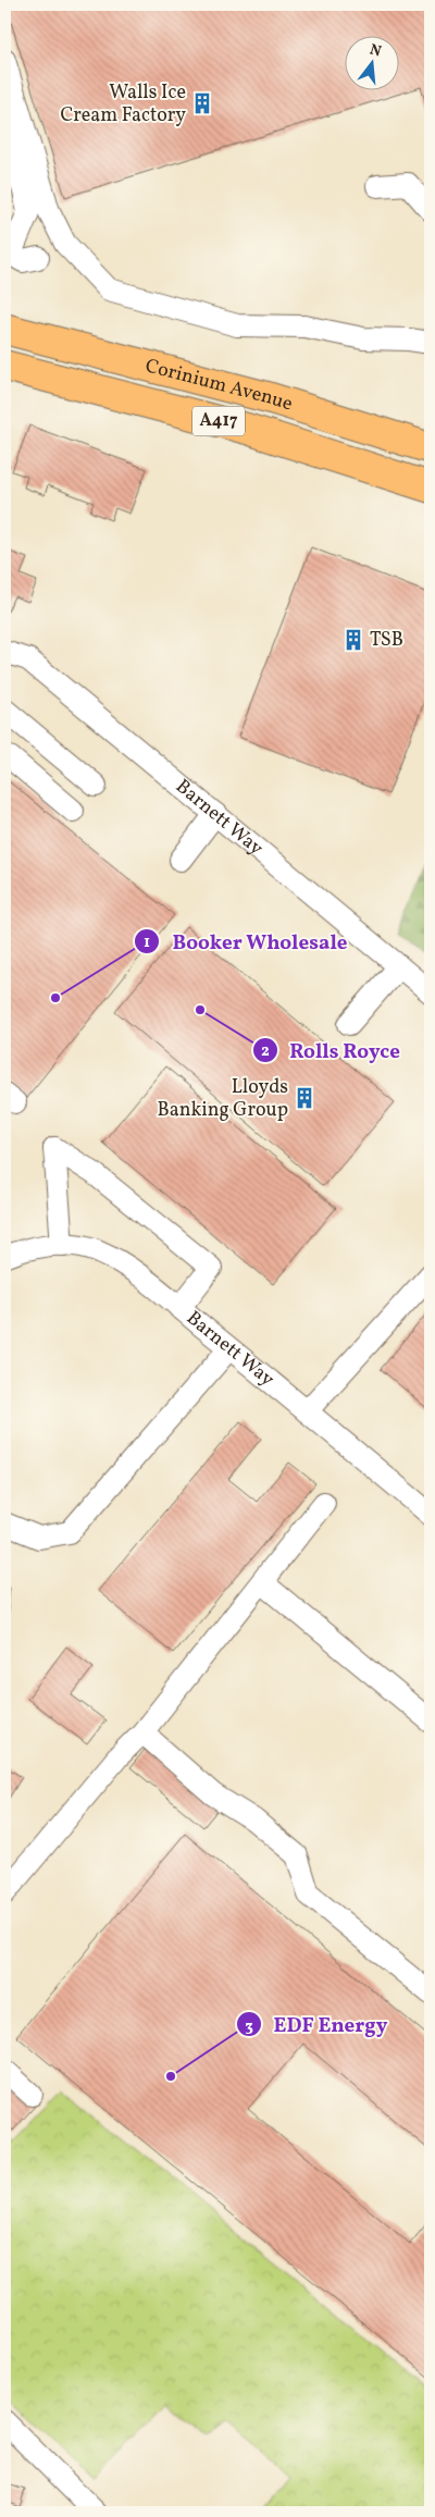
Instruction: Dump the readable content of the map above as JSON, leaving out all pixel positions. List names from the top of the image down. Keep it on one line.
{"streets":{"highway":["Corinium Avenue","A417"],"street":["Barnett Way"]},"places":{"building":["Walls Ice Cream Factory","TSB","Lloyds Banking Group"],"other":["Booker Wholesale","Rolls Royce","EDF Energy"]},"north":"top"}
